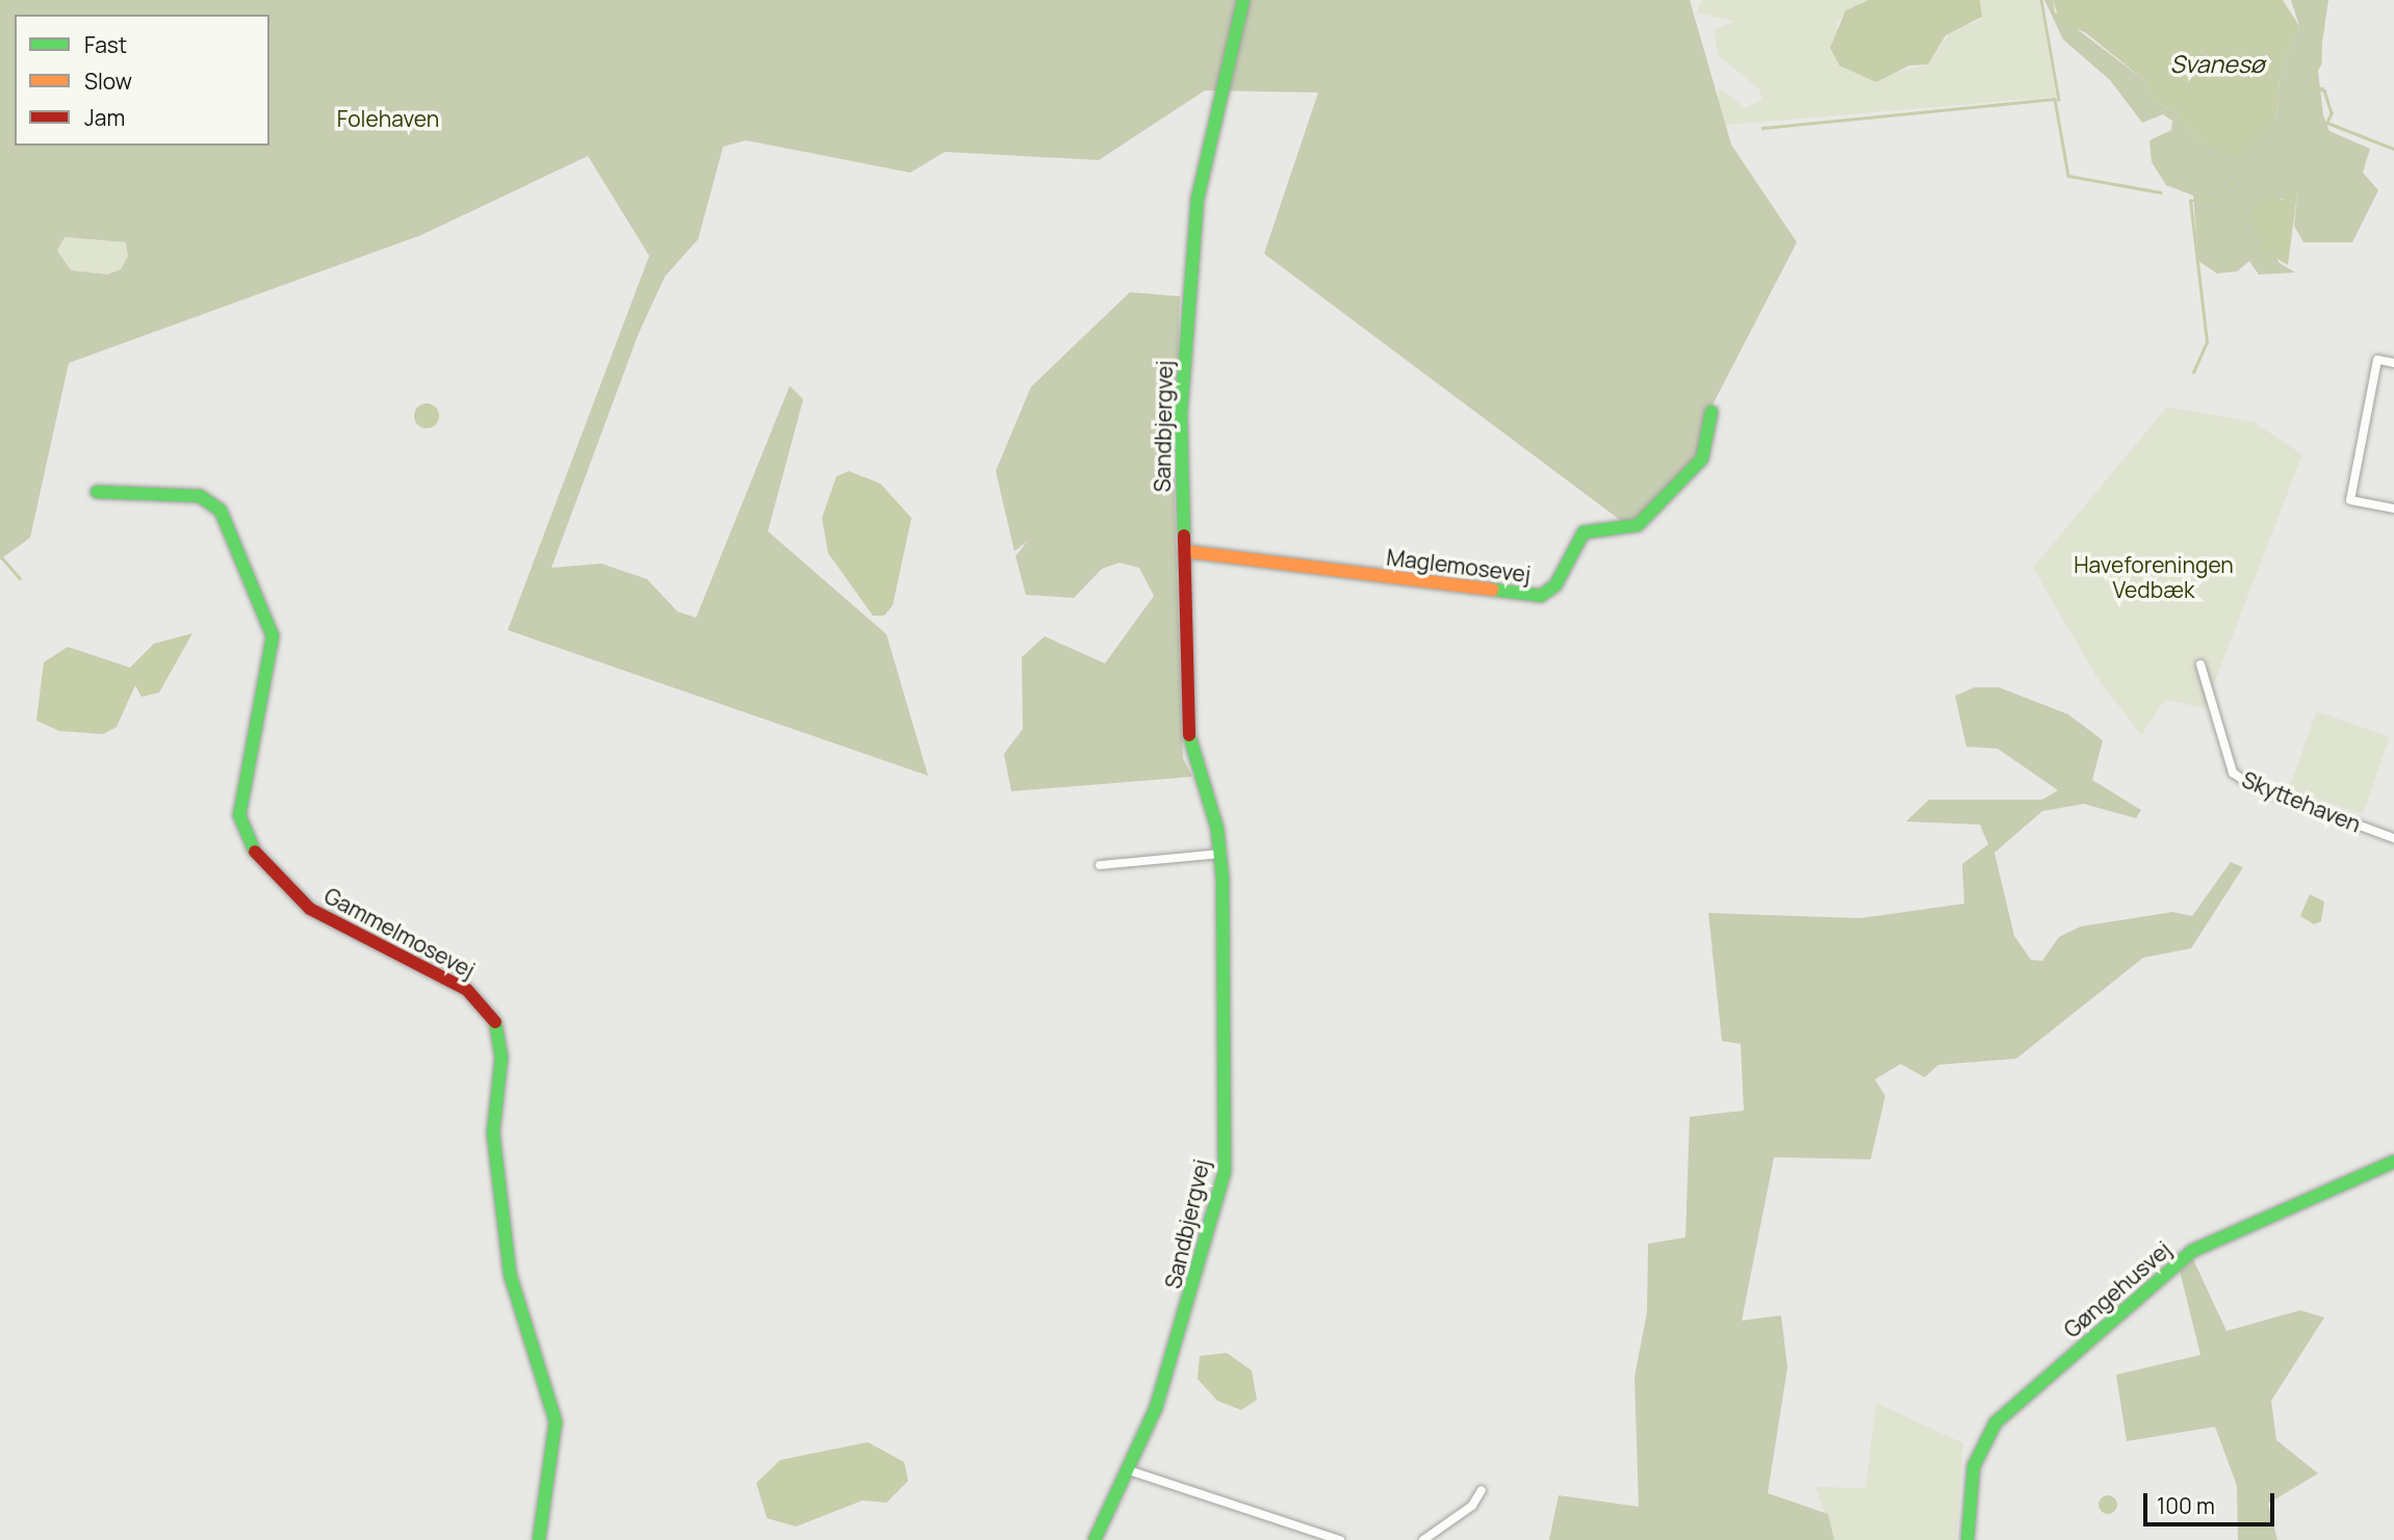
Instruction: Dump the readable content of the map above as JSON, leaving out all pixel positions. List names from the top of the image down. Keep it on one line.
{"streets":{"street":["Sandbjergvej","Maglemosevej","Skyttehaven","Gammelmosevej","Gøngehusvej"]},"crossings":[["Sandbjergvej","Maglemosevej"]],"water":["Svanesø"],"parks":["Folehaven","Haveforeningen Vedbæk"],"legend":["Fast","Slow","Jam"],"scale_bar":"100 m"}
